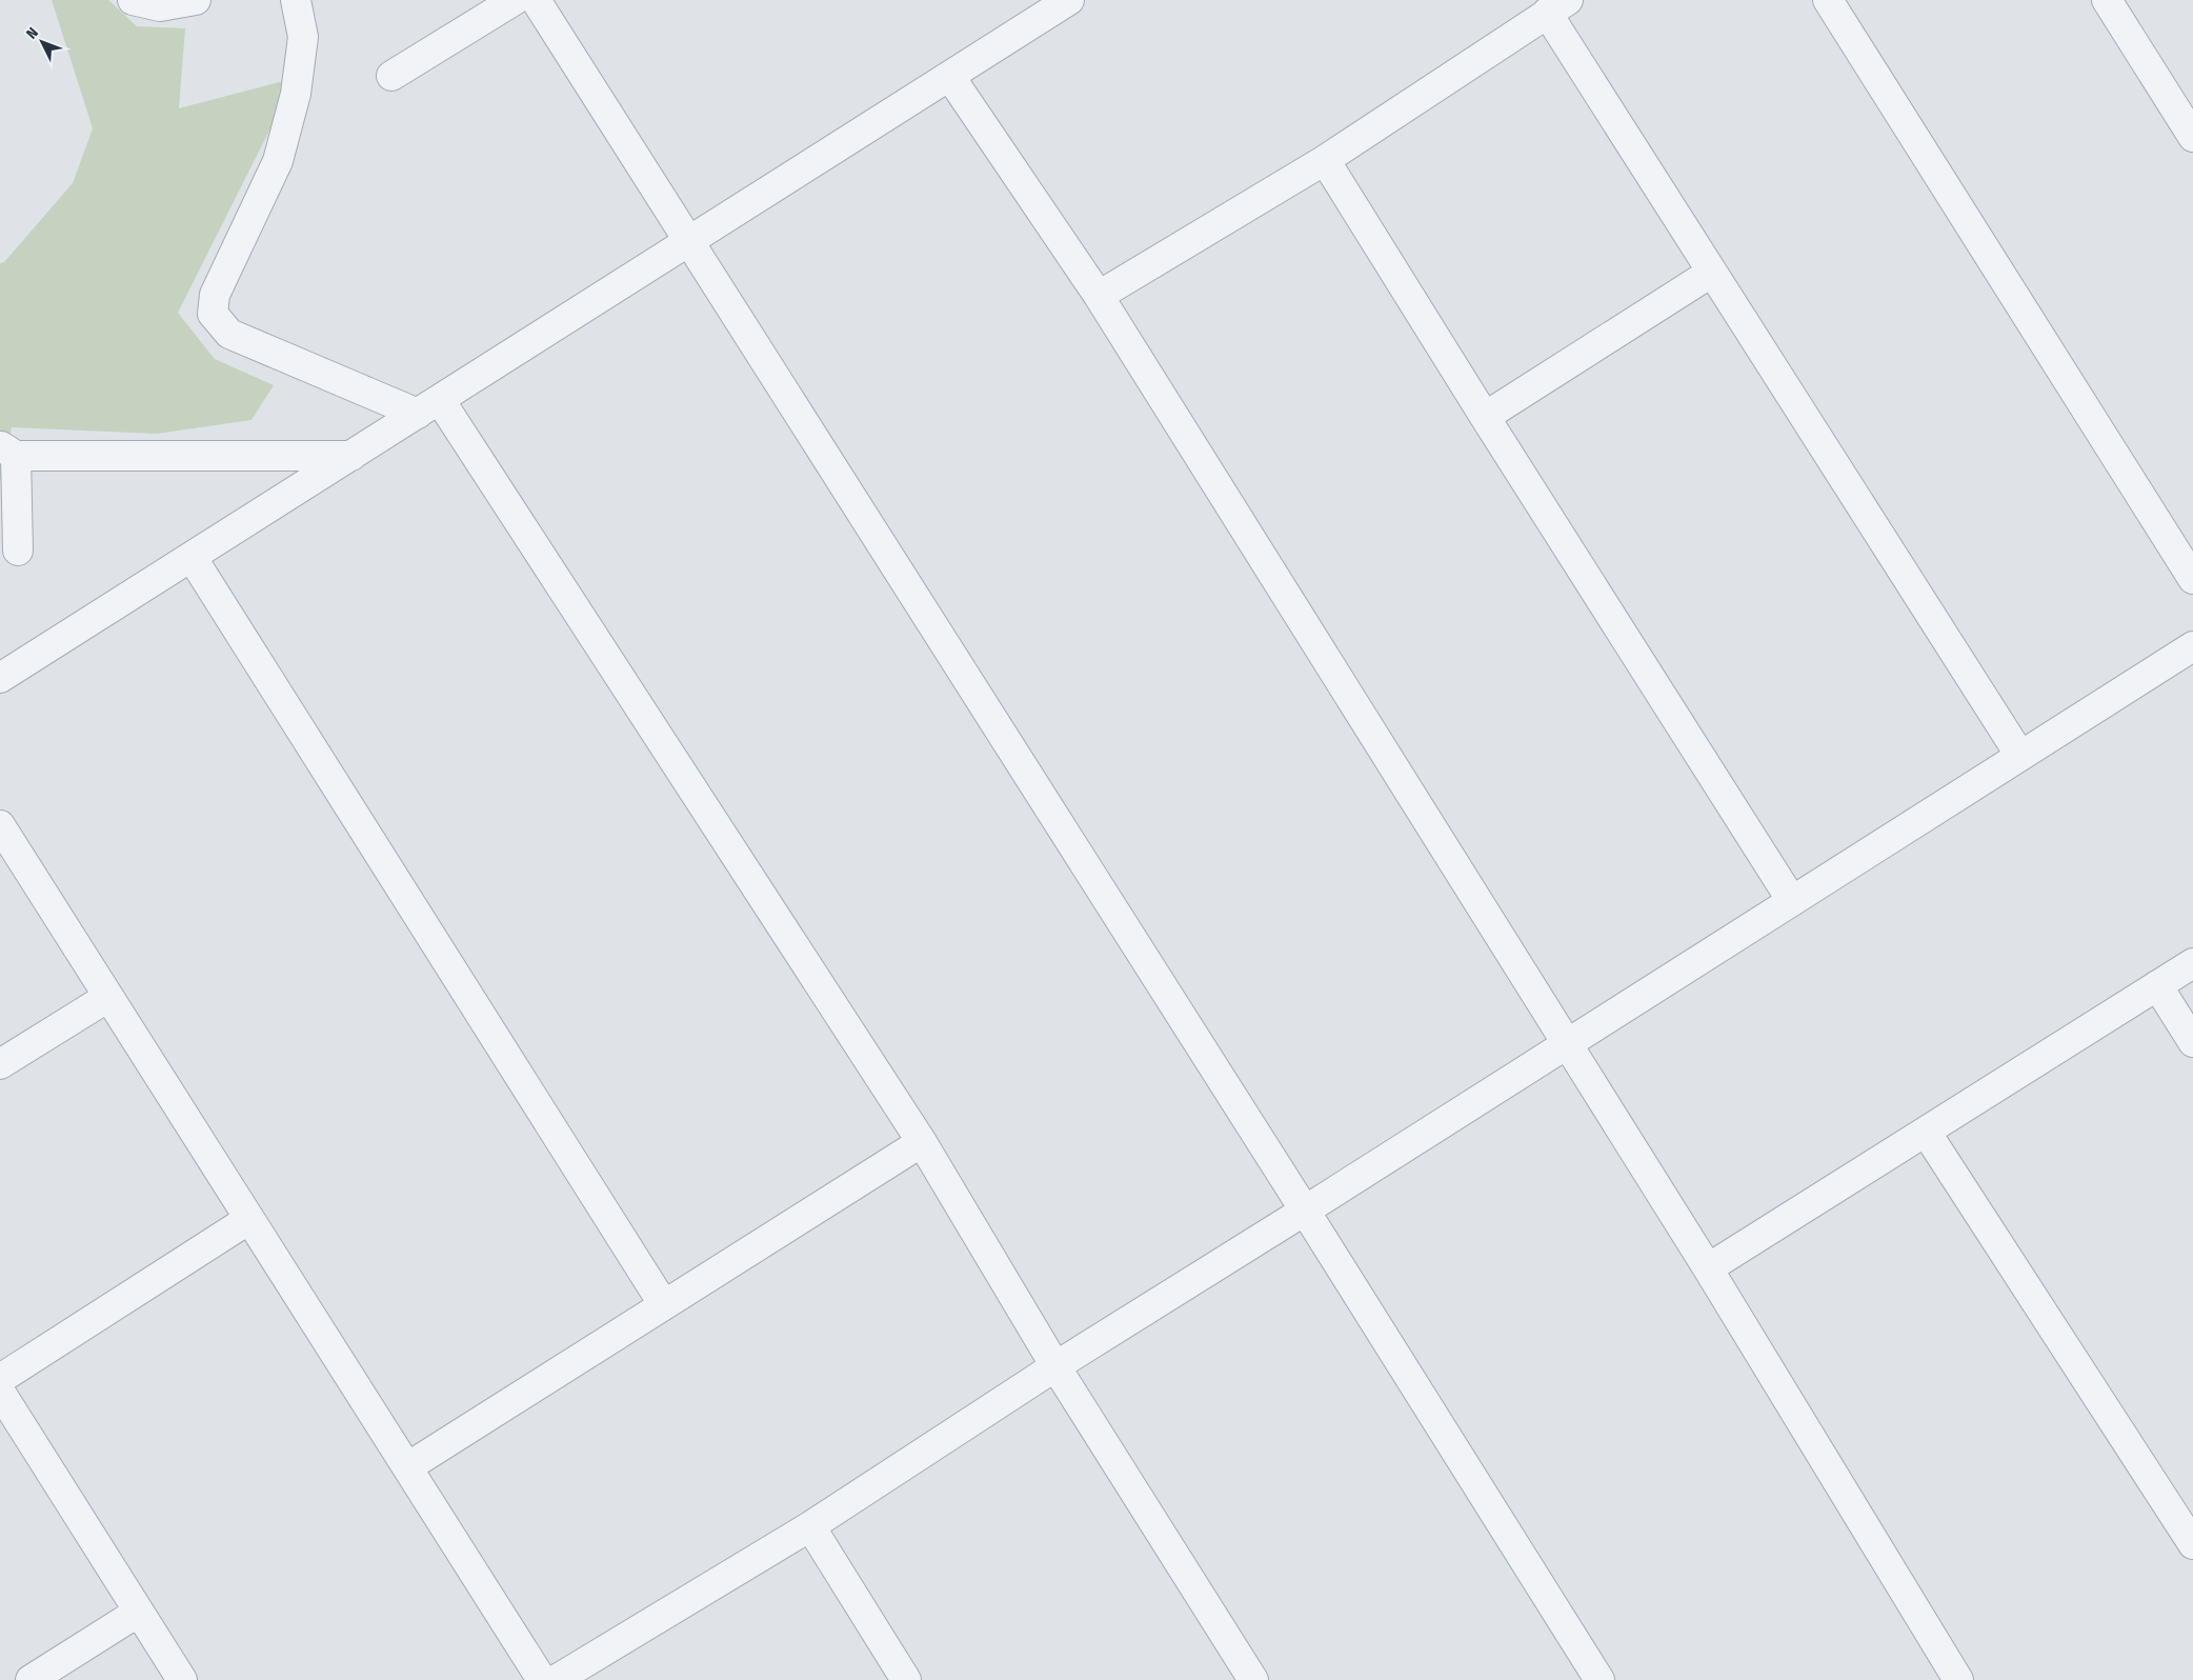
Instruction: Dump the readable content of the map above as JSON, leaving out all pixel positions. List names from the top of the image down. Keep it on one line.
{"north":"top left"}
